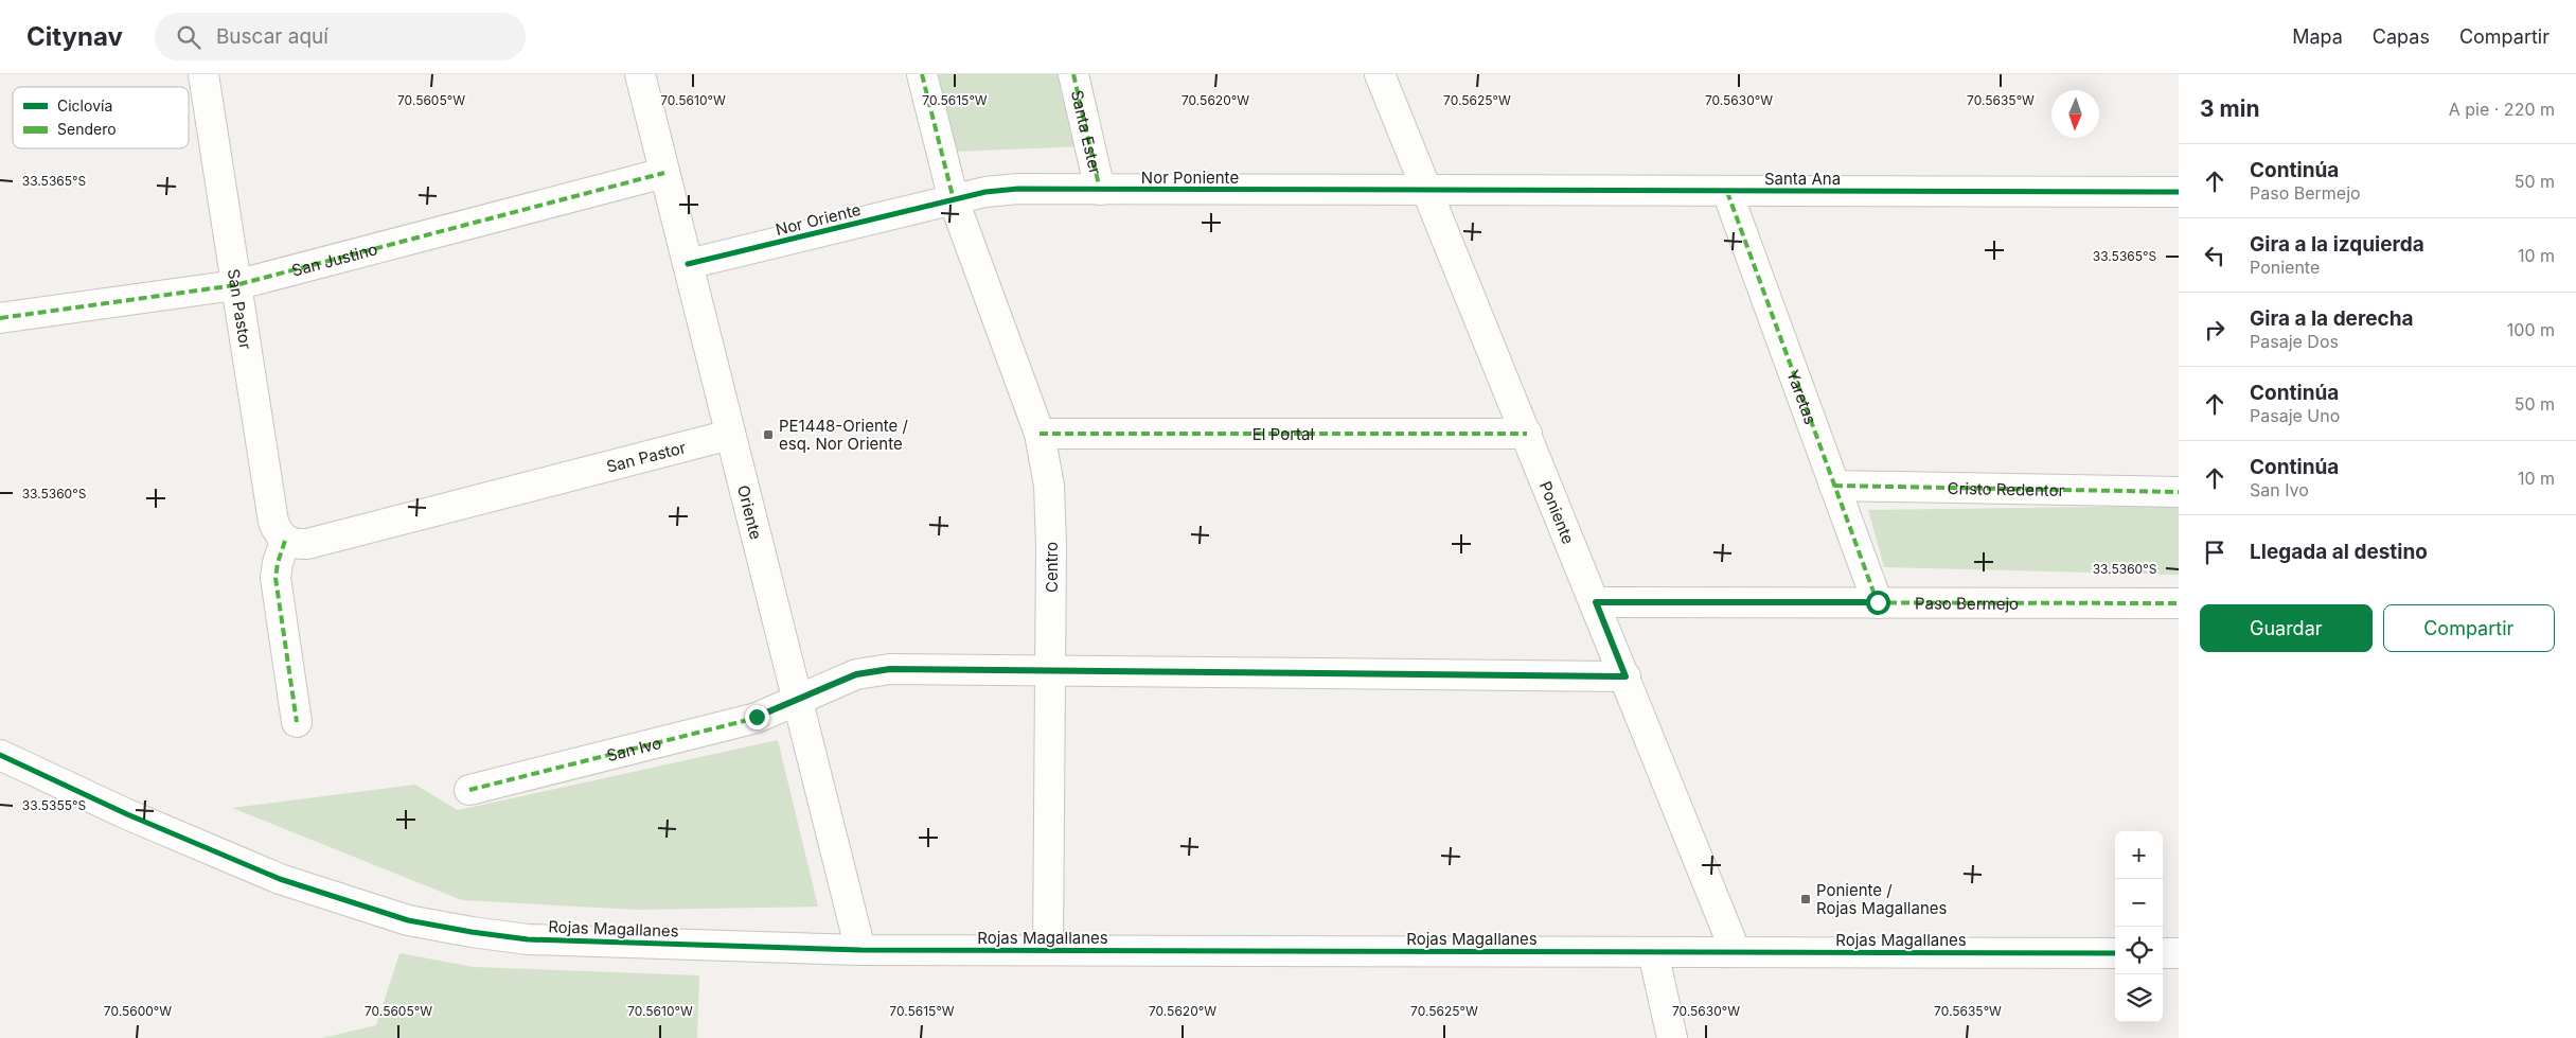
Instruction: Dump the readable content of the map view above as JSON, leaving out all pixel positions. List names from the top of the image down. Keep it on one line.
{"streets":{"street":["Santa Ester","Nor Poniente","Santa Ana","Nor Oriente","San Justino","San Pastor","Yaretas","El Portal","Cristo Redentor","Oriente","Poniente","Centro","Paso Bermejo","San Ivo","Rojas Magallanes"]},"crossings":[["Santa Ester","Nor Poniente"],["Nor Poniente","Santa Ana"],["Nor Poniente","Nor Oriente"],["Nor Poniente","Poniente"],["Nor Poniente","Centro"],["Santa Ana","Yaretas"],["Santa Ana","Poniente"],["Nor Oriente","Oriente"],["Nor Oriente","Centro"],["San Justino","San Pastor"],["San Justino","Oriente"],["San Pastor","Oriente"],["Yaretas","Cristo Redentor"],["Yaretas","Paso Bermejo"],["El Portal","Poniente"],["El Portal","Centro"],["Oriente","San Ivo"],["Oriente","Rojas Magallanes"],["Poniente","Paso Bermejo"],["Poniente","San Ivo"],["Poniente","Rojas Magallanes"],["Centro","San Ivo"],["Centro","Rojas Magallanes"]],"places":{"transit":["PE1448-Oriente / esq. Nor Oriente","Poniente / Rojas Magallanes"]},"legend":["Ciclovía","Sendero"],"north":"bottom","page":{"header":"Citynav","search":"Buscar aquí","nav":["Mapa","Capas","Compartir"],"heading":["3 min","A pie · 220 m"],"list":[["Continúa","Paso Bermejo","50 m"],["Gira a la izquierda","Poniente","10 m"],["Gira a la derecha","Pasaje Dos","100 m"],["Continúa","Pasaje Uno","50 m"],["Continúa","San Ivo","10 m"],"Llegada al destino"],"buttons":["Guardar","Compartir"],"map_buttons":["+","−"]},"coordinates":["70.5605°W","70.5610°W","70.5615°W","70.5620°W","70.5625°W","70.5630°W","70.5635°W","33.5365°S","33.5360°S","33.5355°S","70.5600°W"]}
